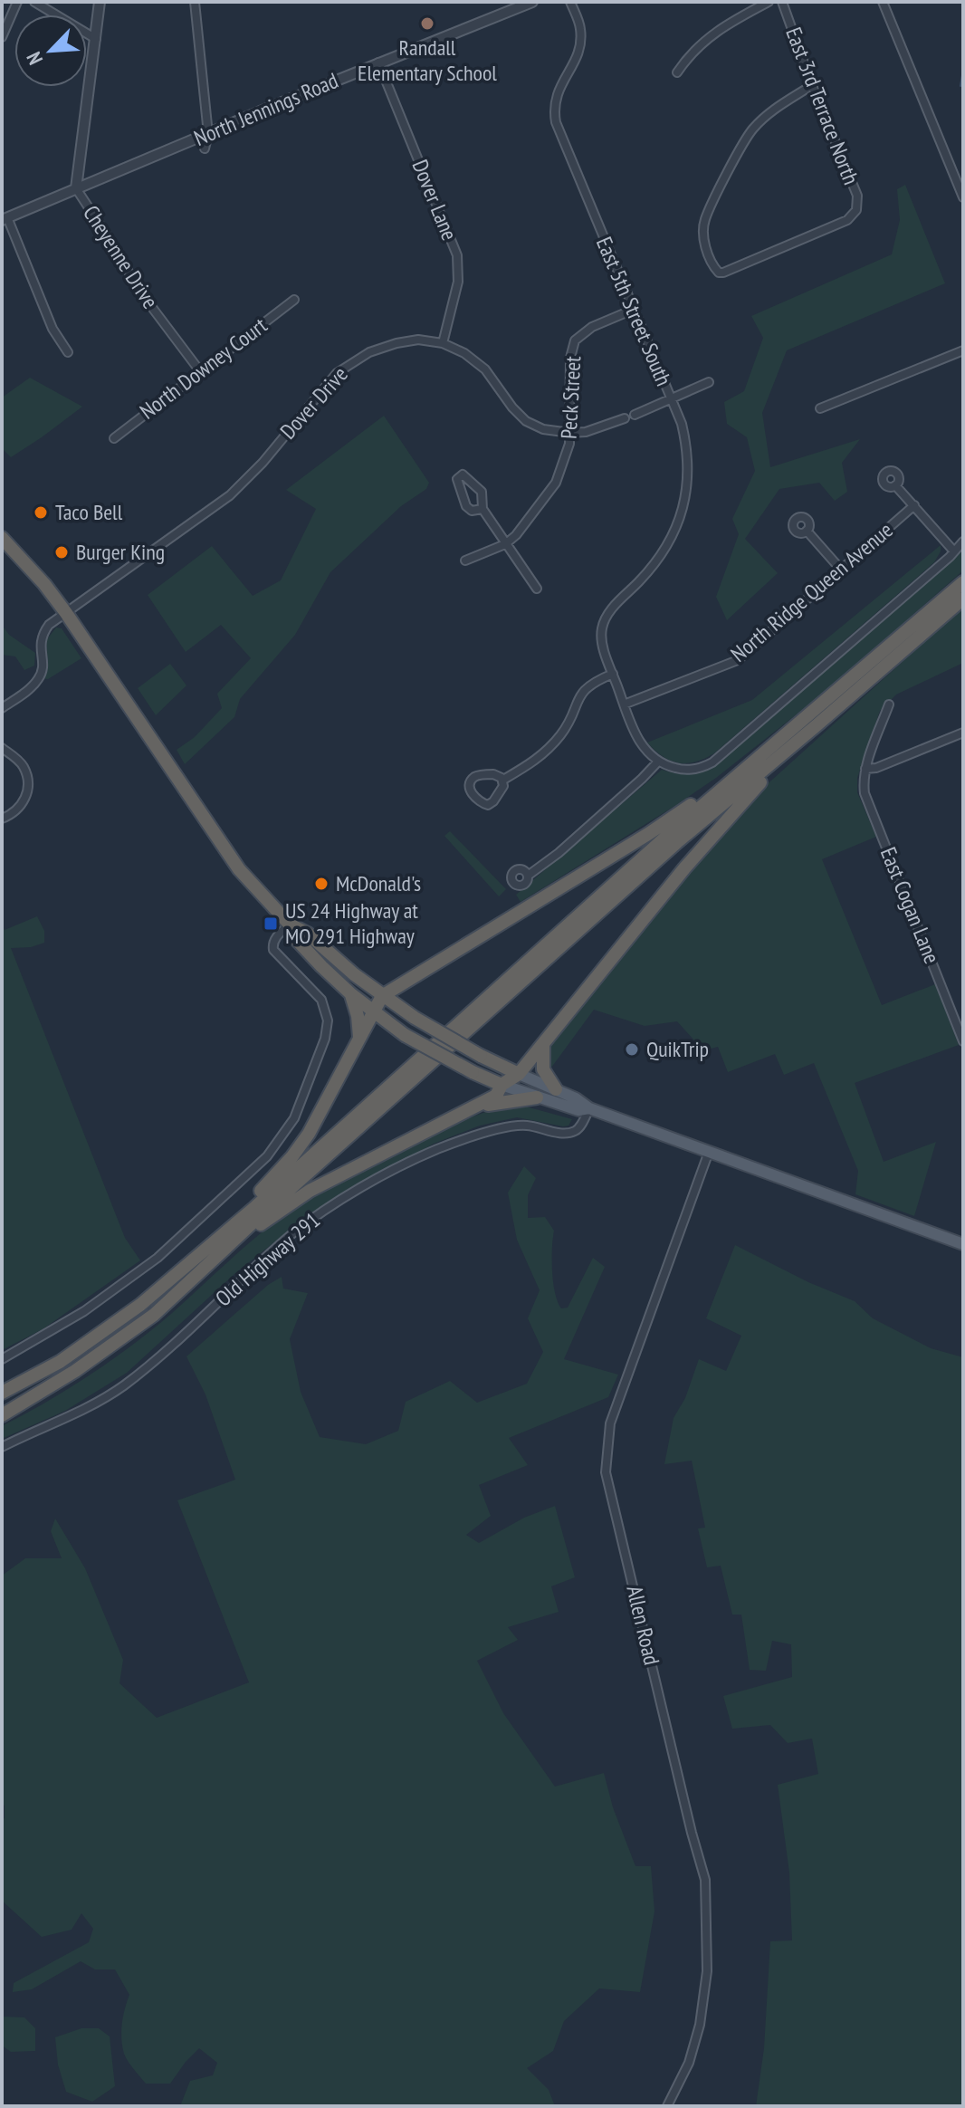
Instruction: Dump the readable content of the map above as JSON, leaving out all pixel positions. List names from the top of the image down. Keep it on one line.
{"streets":{"street":["East 3rd Terrace North","North Jennings Road","Dover Lane","Cheyenne Drive","East 5th Street South","North Downey Court","Peck Street","Dover Drive","North Ridge Queen Avenue","East Cogan Lane","Old Highway 291","Allen Road"]},"crossings":[["North Jennings Road","Dover Lane"],["North Jennings Road","Cheyenne Drive"],["Dover Lane","Dover Drive"],["Cheyenne Drive","North Downey Court"],["East 5th Street South","Peck Street"],["Peck Street","Dover Drive"]],"places":{"other":["Randall Elementary School","Taco Bell","Burger King","McDonald's","QuikTrip"],"transit":["US 24 Highway at MO 291 Highway"]},"north":"bottom left"}
